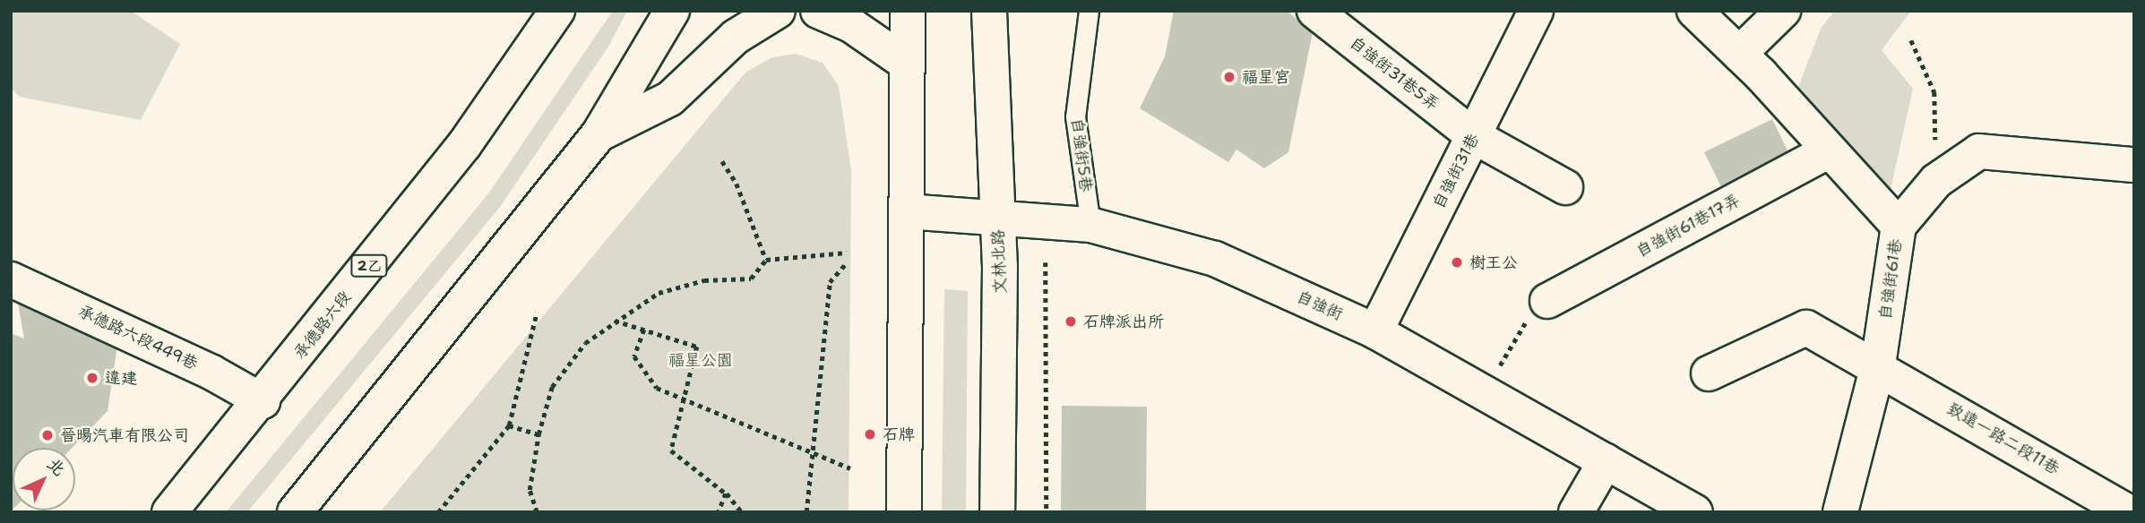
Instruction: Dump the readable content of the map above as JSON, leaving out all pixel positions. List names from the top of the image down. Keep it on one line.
{"streets":{"street":["自強街31巷5弄","自強街31巷","自強街61巷17弄","文林北路","2乙","自強街61巷","自強街","承德路六段","承德路六段449巷","致遠一路二段11巷"],"lane":["自強街5巷"]},"crossings":[["自強街31巷5弄","自強街31巷"],["自強街5巷","自強街"],["自強街31巷","自強街"],["自強街61巷17弄","自強街61巷"],["文林北路","自強街"],["自強街61巷","致遠一路二段11巷"],["承德路六段","承德路六段449巷"]],"parks":["福星公園"],"places":["福星宮","樹王公","石牌派出所","違建","石牌","晉暘汽車有限公司"],"north":"top right"}
